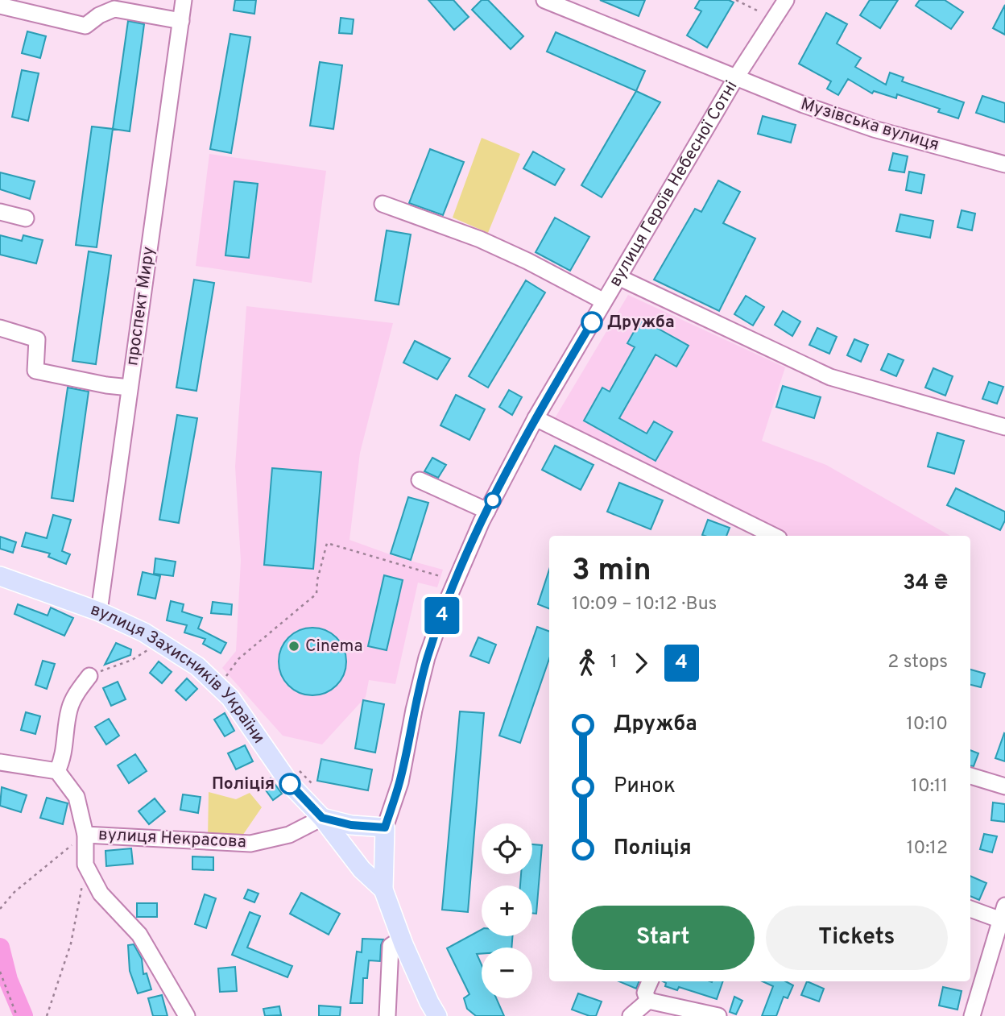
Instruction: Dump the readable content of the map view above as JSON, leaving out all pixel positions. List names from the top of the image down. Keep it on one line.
{"streets":{"main road":["вулиця Героїв Небесної Сотні","вулиця Захисників України"],"street":["Музівська вулиця","проспект Миру","вулиця Некрасова"]},"crossings":[["Музівська вулиця","вулиця Героїв Небесної Сотні"],["вулиця Героїв Небесної Сотні","вулиця Захисників України"],["проспект Миру","вулиця Захисників України"],["вулиця Захисників України","вулиця Некрасова"]],"places":["Дружба","Cinema","Поліція"],"lines":["bus line 4"],"page":{"on_map":"4","heading":["3 min","10:09 – 10:12 · Bus","34 ₴"],"legs":["1","4","2 stops"],"list":[{"name":"Дружба","value":"10:10"},{"name":"Ринок","value":"10:11"},{"name":"Поліція","value":"10:12"}],"map_buttons":["+","−"],"buttons":["Start","Tickets"]}}
